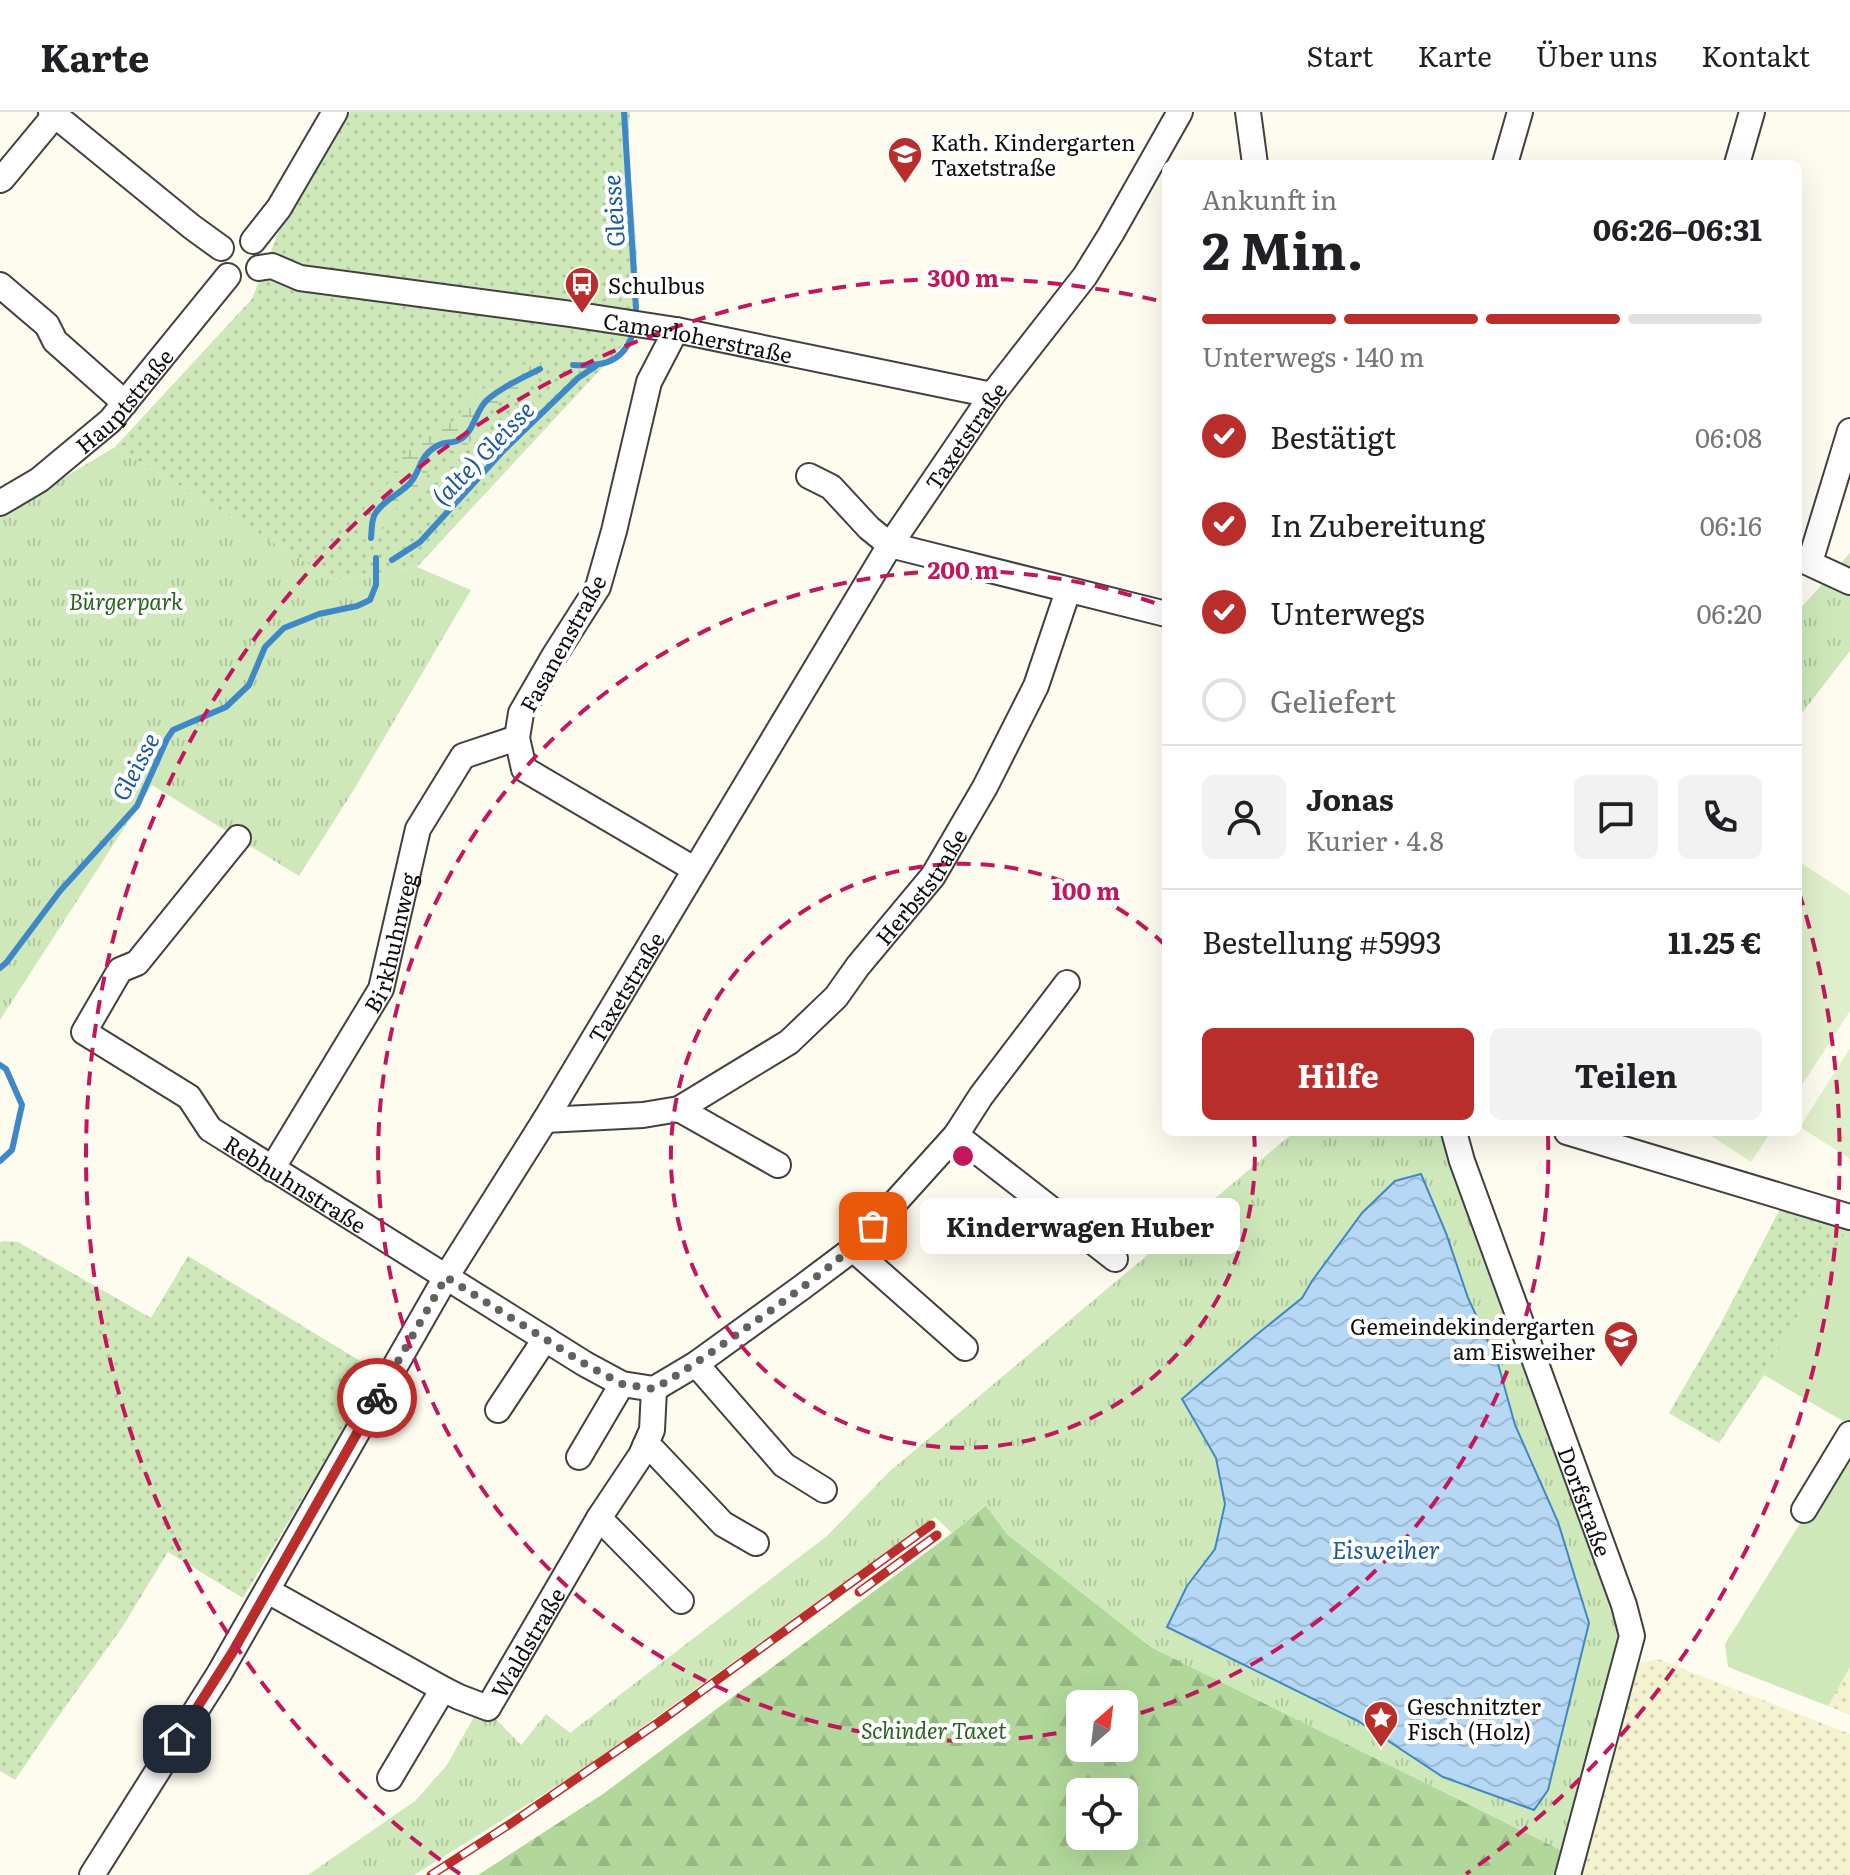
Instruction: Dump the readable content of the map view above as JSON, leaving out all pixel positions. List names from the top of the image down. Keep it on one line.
{"streets":{"street":["Camerloherstraße","Hauptstraße","Taxetstraße","Fasanenstraße","Herbststraße","Birkhuhnweg","Rebhuhnstraße","Dorfstraße","Waldstraße"]},"crossings":[["Camerloherstraße","Hauptstraße"],["Camerloherstraße","Taxetstraße"],["Camerloherstraße","Fasanenstraße"],["Taxetstraße","Fasanenstraße"],["Taxetstraße","Herbststraße"],["Taxetstraße","Rebhuhnstraße"],["Taxetstraße","Waldstraße"],["Fasanenstraße","Birkhuhnweg"],["Birkhuhnweg","Rebhuhnstraße"],["Rebhuhnstraße","Waldstraße"]],"water":["Gleisse","(alte) Gleisse","Eisweiher"],"parks":["Bürgerpark","Schinder Taxet"],"places":{"school or university":["Kath. Kindergarten Taxetstraße","Gemeindekindergarten am Eisweiher"],"bus stop":["Schulbus"],"other":["Kinderwagen Huber"],"place":["Geschnitzter Fisch (Holz)"]},"north":"top right","page":{"header":"Karte","nav":["Start","Karte","Über uns","Kontakt"],"heading":["2 Min.","Ankunft in","06:26–06:31"],"panel":["Jonas","Kurier · 4.8","Bestellung #5993","11.25 €"],"bar":"Unterwegs · 140 m","list":[["Bestätigt","06:08"],["In Zubereitung","06:16"],["Unterwegs","06:20"],"Geliefert"],"buttons":["Hilfe","Teilen"],"bubble":"Kinderwagen Huber"},"rings":["300 m","200 m","100 m"]}
